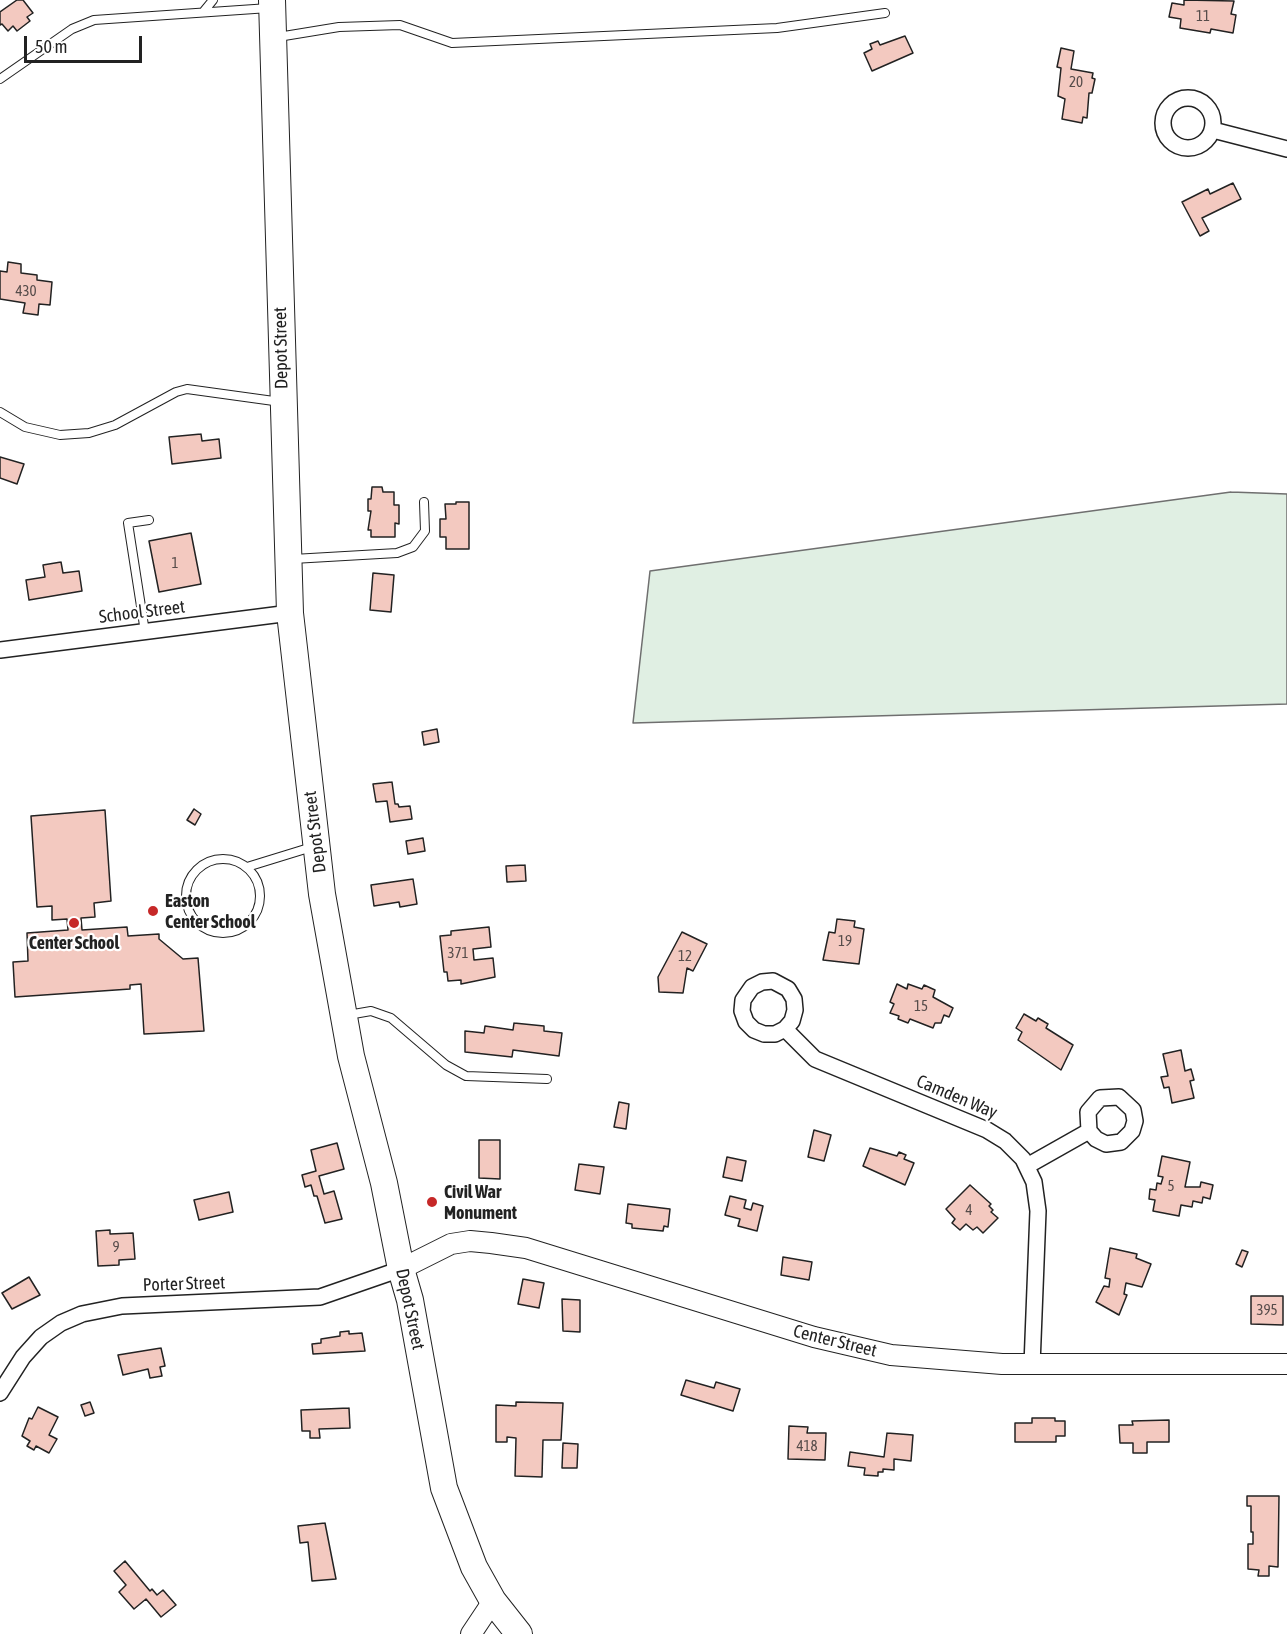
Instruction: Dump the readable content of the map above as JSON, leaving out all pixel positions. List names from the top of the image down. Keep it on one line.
{"streets":{"highway":["Depot Street"],"main road":["Center Street"],"street":["School Street","Camden Way","Porter Street"]},"crossings":[["Depot Street","School Street"],["Depot Street","Porter Street"],["Depot Street","Center Street"],["Camden Way","Center Street"],["Porter Street","Center Street"]],"places":["Easton Center School","Center School","Civil War Monument"],"house_numbers":["11","20","430","1","19","371","12","15","5","4","9","395","418"],"scale_bar":"50 m"}
